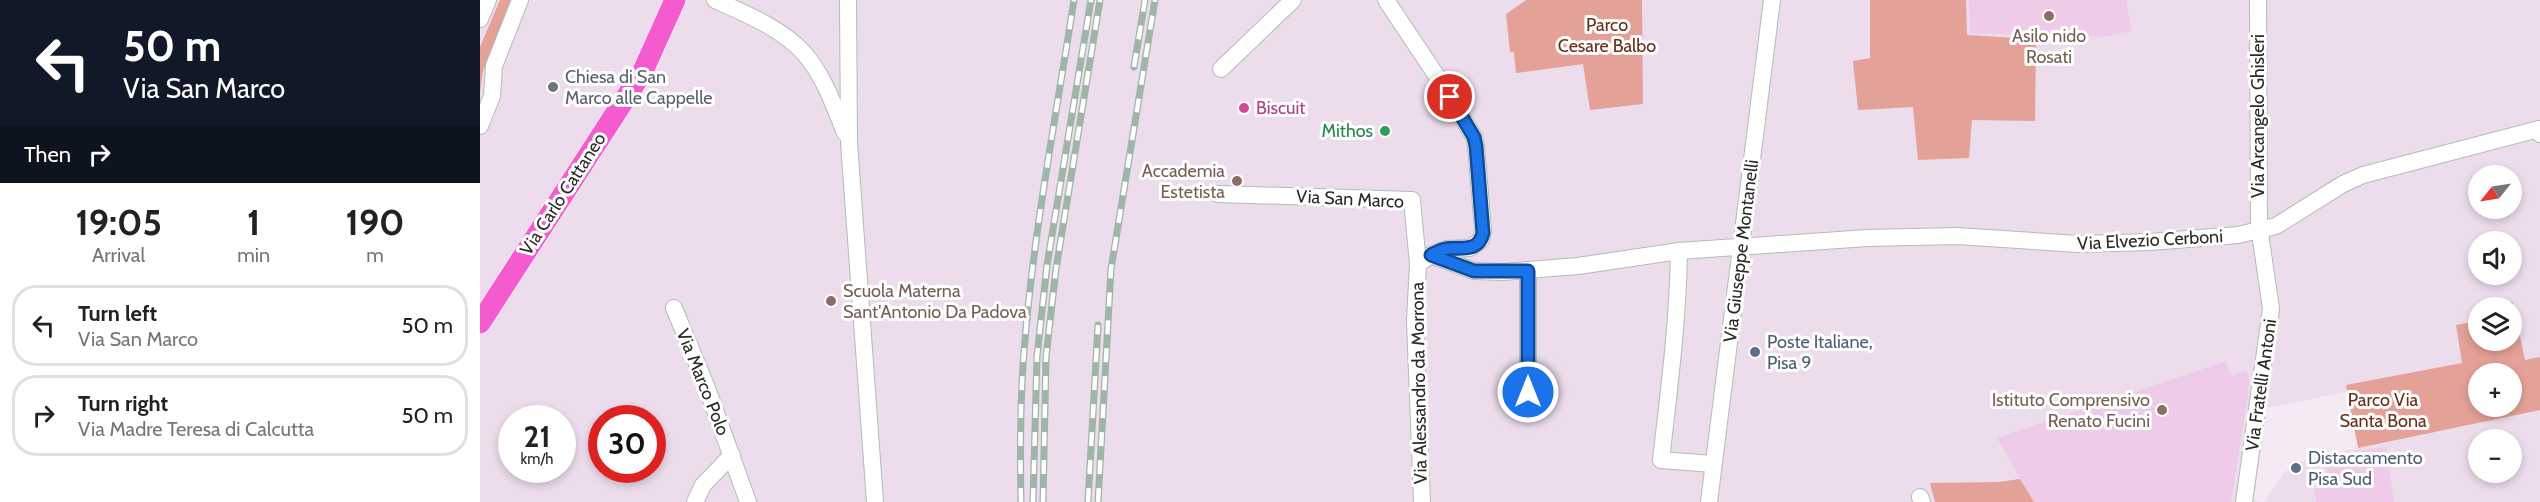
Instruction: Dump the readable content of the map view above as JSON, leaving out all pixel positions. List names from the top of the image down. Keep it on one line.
{"streets":{"main road":["Via Carlo Cattaneo"],"street":["Via Arcangelo Ghisleri","Via San Marco","Via Elvezio Cerboni","Via Giuseppe Montanelli","Via Marco Polo","Via Alessandro da Morrona","Via Fratelli Antoni"]},"crossings":[["Via Arcangelo Ghisleri","Via Elvezio Cerboni"],["Via Arcangelo Ghisleri","Via Fratelli Antoni"],["Via San Marco","Via Alessandro da Morrona"],["Via Elvezio Cerboni","Via Giuseppe Montanelli"],["Via Elvezio Cerboni","Via Fratelli Antoni"]],"parks":["Parco Cesare Balbo","Parco Via Santa Bona"],"places":["Asilo nido Rosati","Chiesa di San Marco alle Cappelle","Biscuit","Mithos","Accademia Estetista","Scuola Materna Sant'Antonio Da Padova","Poste Italiane, Pisa 9","Istituto Comprensivo Renato Fucini","Distaccamento Pisa Sud"],"north":"bottom left","page":{"turn":["50 m","Via San Marco"],"then":"Then","map_buttons":["+","−"],"eta":["19:05","Arrival","1","min","190","m"],"list":[{"name":"Turn left","note":"Via San Marco","value":"50 m"},{"name":"Turn right","note":"Via Madre Teresa di Calcutta","value":"50 m"}],"speed":"21 km/h","limit":"30"}}
